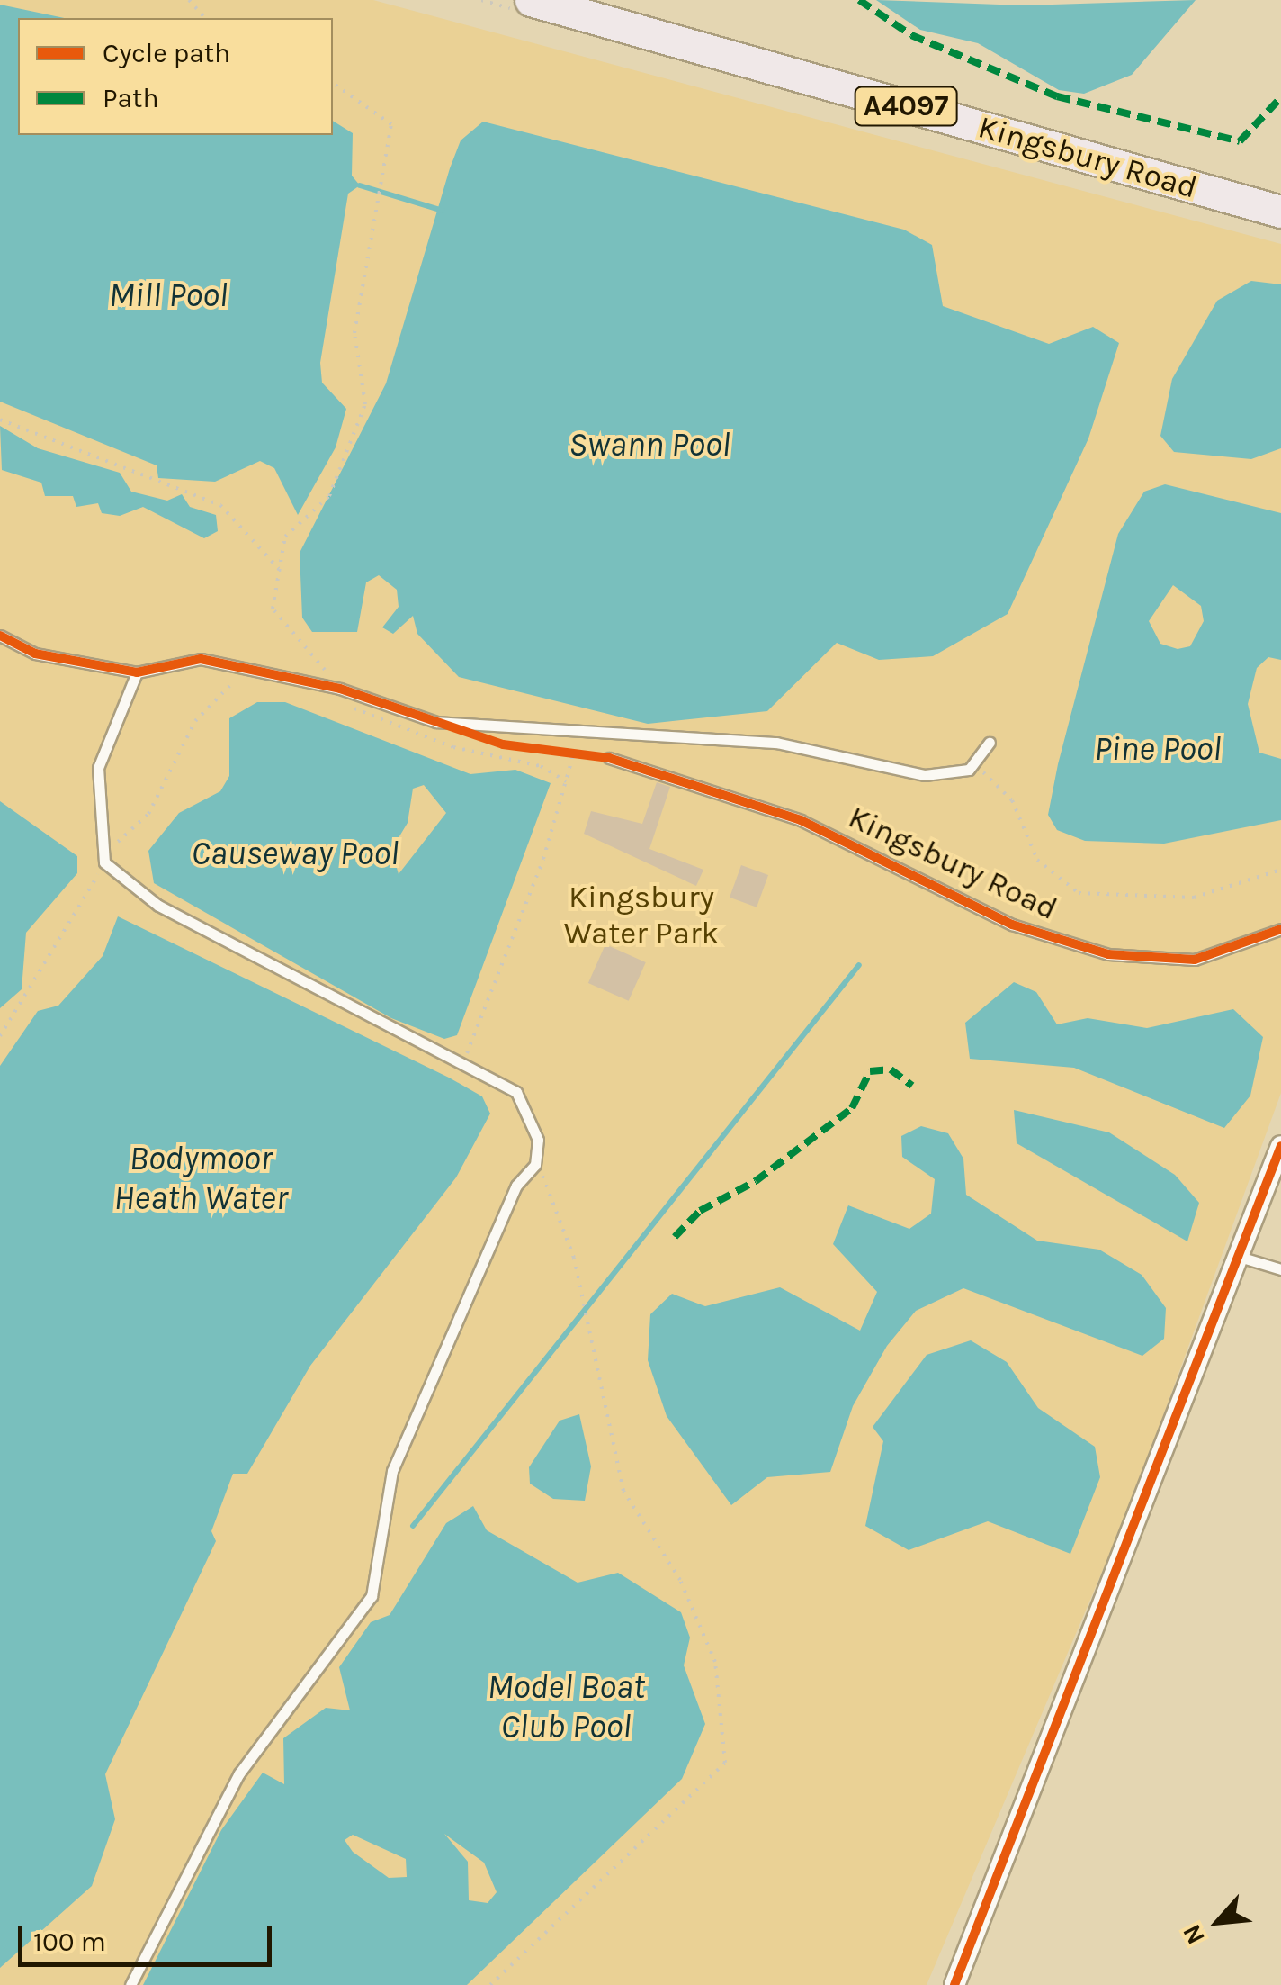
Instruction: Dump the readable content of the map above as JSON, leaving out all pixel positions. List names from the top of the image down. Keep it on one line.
{"streets":{"main road":["A4097","Kingsbury Road"]},"water":["Mill Pool","Swann Pool","Pine Pool","Causeway Pool","Bodymoor Heath Water","Model Boat Club Pool"],"parks":["Kingsbury Water Park"],"legend":["Cycle path","Path"],"scale_bar":"100 m","north":"bottom left"}
